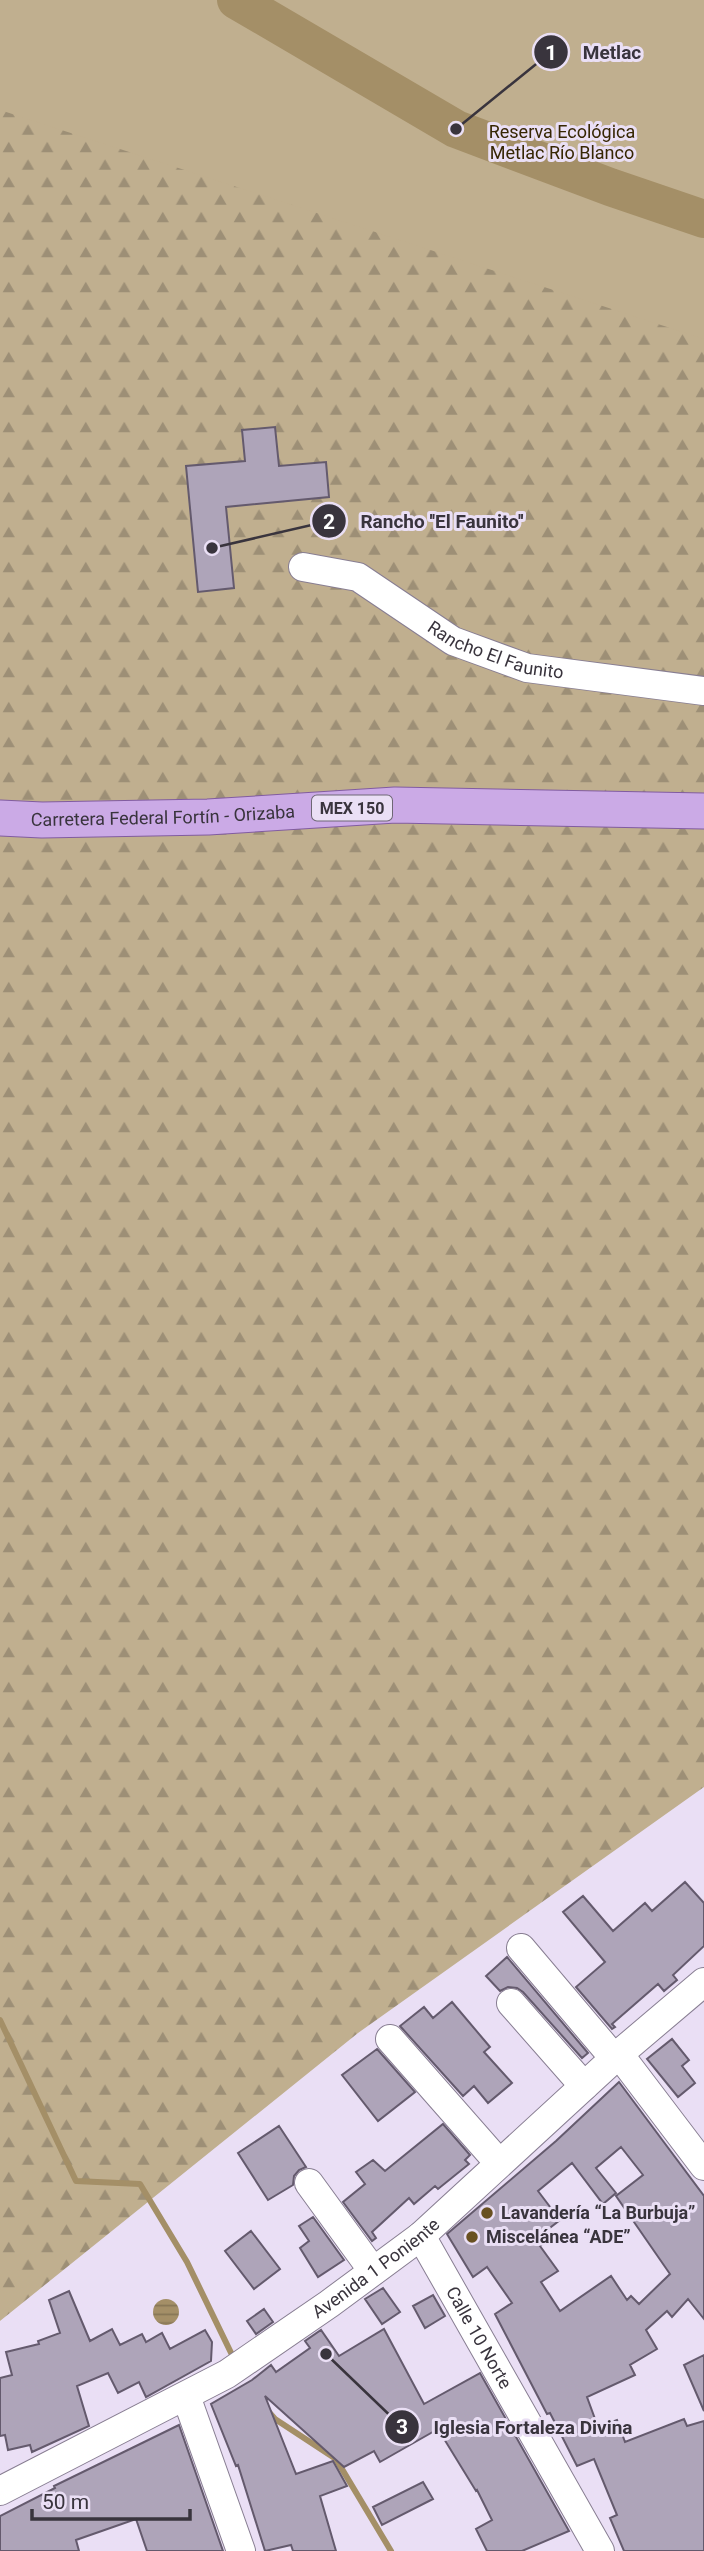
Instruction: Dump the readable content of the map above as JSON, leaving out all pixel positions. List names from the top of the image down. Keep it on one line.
{"streets":{"main road":["MEX 150","Carretera Federal Fortín - Orizaba"],"street":["Rancho El Faunito","Avenida 1 Poniente","Calle 10 Norte"]},"crossings":[["Avenida 1 Poniente","Calle 10 Norte"]],"parks":["Reserva Ecológica Metlac Río Blanco"],"places":["Metlac","Rancho ''El Faunito''","Lavandería “La Burbuja”","Miscelánea “ADE”","Iglesia Fortaleza Divina"],"scale_bar":"50 m"}
